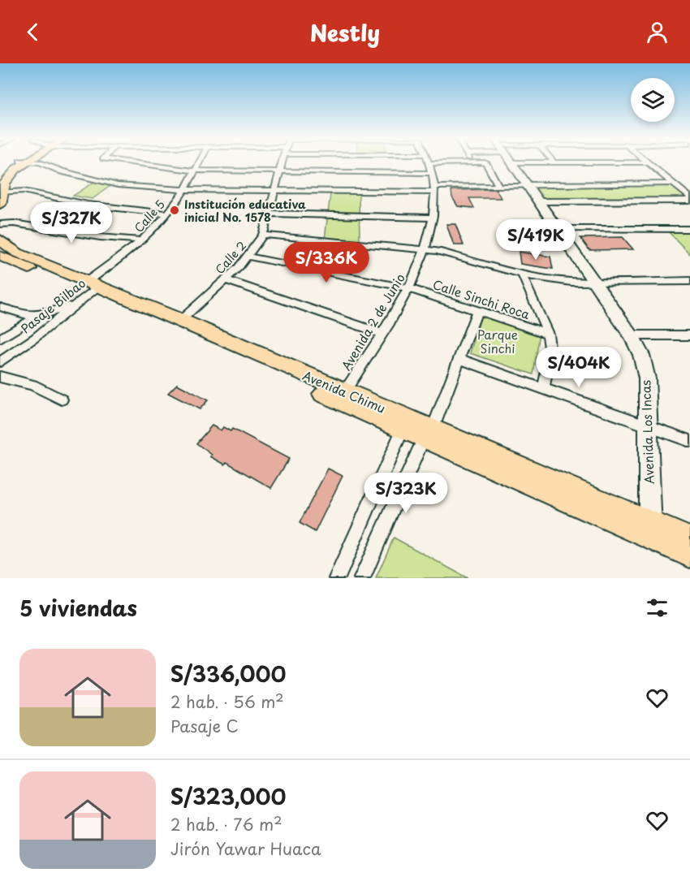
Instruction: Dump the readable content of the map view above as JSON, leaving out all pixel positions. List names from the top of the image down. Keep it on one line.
{"streets":{"main road":["Avenida Chimu"],"street":["Calle 5","Calle 2","Calle Sinchi Roca","Pasaje Bilbao","Avenida 2 de Junio","Avenida Los Incas"]},"crossings":[["Calle 5","Pasaje Bilbao"],["Calle 5","Avenida Chimu"],["Calle 2","Calle Sinchi Roca"],["Calle 2","Avenida Chimu"],["Calle Sinchi Roca","Avenida 2 de Junio"],["Pasaje Bilbao","Avenida Chimu"],["Avenida 2 de Junio","Avenida Chimu"],["Avenida Chimu","Avenida Los Incas"]],"parks":["Parque Sinchi"],"places":["Institución educativa inicial No. 1578"],"page":{"header":"Nestly","price":["S/327K","S/419K","S/336K","S/404K","S/323K"],"heading":"5 viviendas","list":[{"name":"S/336,000","note":"2 hab. · 56 m² · Pasaje C"},{"name":"S/323,000","note":"2 hab. · 76 m² · Jirón Yawar Huaca"}]}}
